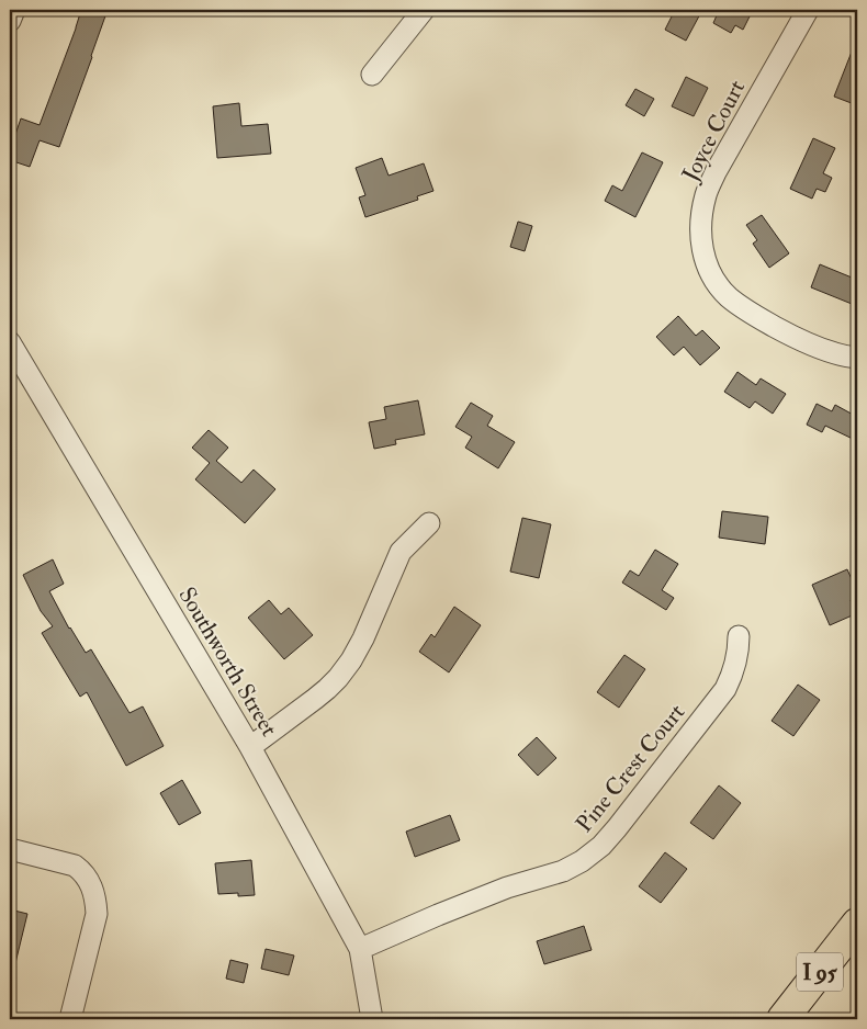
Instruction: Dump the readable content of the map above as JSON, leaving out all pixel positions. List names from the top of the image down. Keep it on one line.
{"streets":{"highway":["I 95"],"street":["Joyce Court","Southworth Street","Pine Crest Court"]},"crossings":[["Southworth Street","Pine Crest Court"]]}
